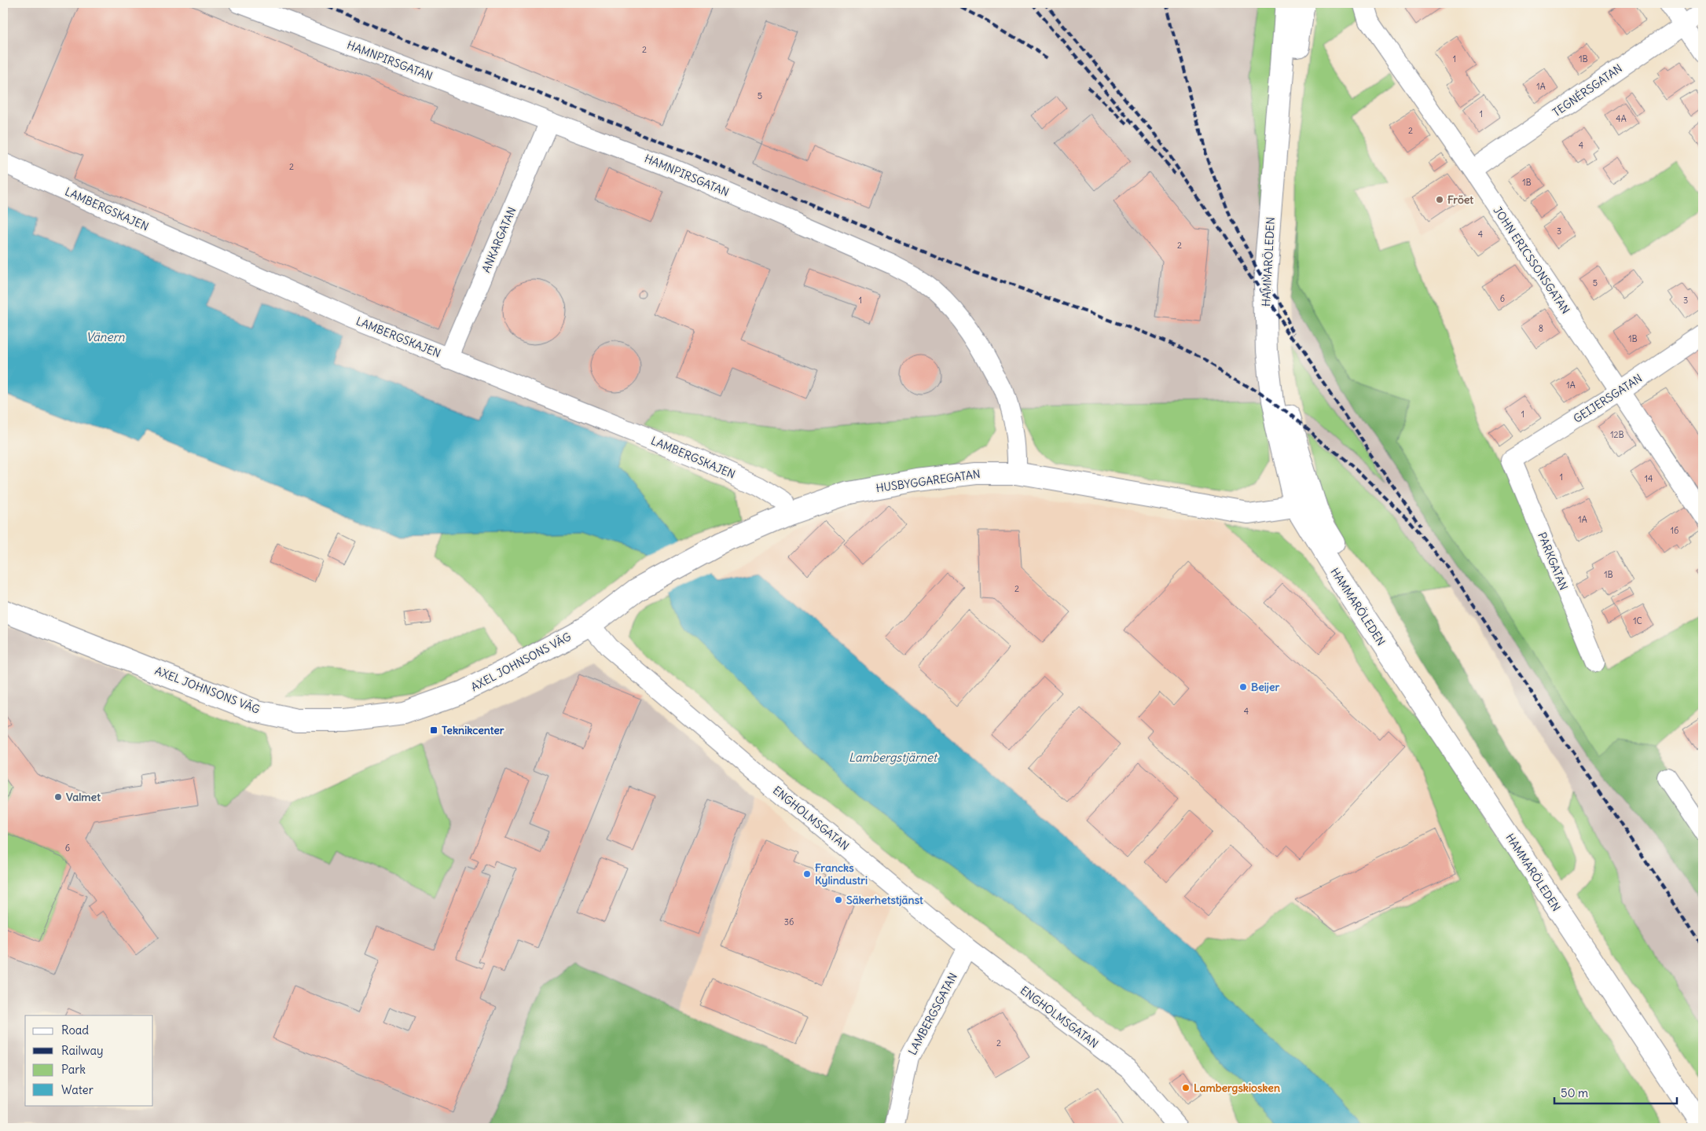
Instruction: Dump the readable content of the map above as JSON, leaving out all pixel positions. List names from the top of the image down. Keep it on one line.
{"streets":{"main road":["HAMMARÖLEDEN","HUSBYGGAREGATAN","AXEL JOHNSONS VÄG"],"street":["HAMNPIRSGATAN","TEGNÉRSGATAN","LAMBERGSKAJEN","ANKARGATAN","JOHN ERICSSONSGATAN","GEIJERSGATAN","PARKGATAN","ENGHOLMSGATAN","LAMBERGSGATAN"]},"crossings":[["HAMNPIRSGATAN","ANKARGATAN"],["HAMNPIRSGATAN","HUSBYGGAREGATAN"],["TEGNÉRSGATAN","JOHN ERICSSONSGATAN"],["LAMBERGSKAJEN","ANKARGATAN"],["LAMBERGSKAJEN","HUSBYGGAREGATAN"],["JOHN ERICSSONSGATAN","GEIJERSGATAN"],["HAMMARÖLEDEN","HUSBYGGAREGATAN"],["GEIJERSGATAN","PARKGATAN"],["HUSBYGGAREGATAN","AXEL JOHNSONS VÄG"],["HUSBYGGAREGATAN","ENGHOLMSGATAN"],["AXEL JOHNSONS VÄG","ENGHOLMSGATAN"],["ENGHOLMSGATAN","LAMBERGSGATAN"]],"water":["Vänern","Lambergstjärnet"],"places":{"other":["Fröet","Beijer","Valmet","Francks Kylindustri","Säkerhetstjänst","Lambergskiosken"],"transit":["Teknikcenter"]},"house_numbers":["2","1","1B","1A","5","1","4A","2","4","2","1B","3","4","2","5","6","1","3","8","1B","1A","1","12B","1","14","1A","16","1B","2","1C","4","6","36","2"],"legend":["Road","Railway","Park","Water"],"scale_bar":"50 m"}
